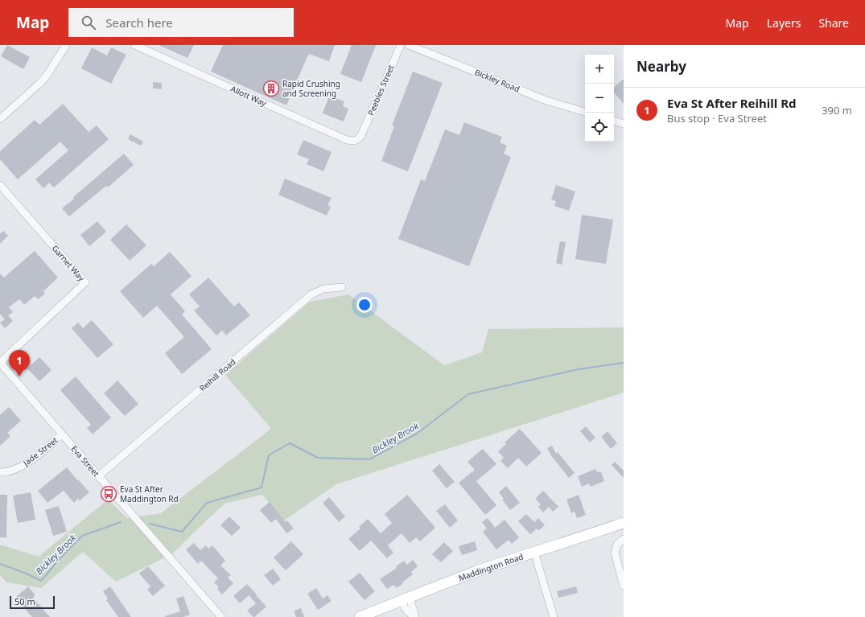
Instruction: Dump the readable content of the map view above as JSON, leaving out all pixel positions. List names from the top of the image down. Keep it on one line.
{"streets":{"main road":["Maddington Road"],"street":["Bickley Road","Peebles Street","Allott Way","Garnet Way","Reihill Road","Jade Street","Eva Street"]},"crossings":[["Peebles Street","Allott Way"],["Garnet Way","Eva Street"],["Reihill Road","Eva Street"],["Jade Street","Eva Street"]],"water":["Bickley Brook"],"places":{"building":["Rapid Crushing and Screening"],"bus stop":["Eva St After Maddington Rd"]},"scale_bar":"50 m","page":{"header":"Map","search":"Search here","nav":["Map","Layers","Share"],"heading":"Nearby","map_buttons":["+","−"],"list":[{"mark":"1","name":"Eva St After Reihill Rd","note":"Bus stop · Eva Street","value":"390 m"}],"pins":"1","scale":"50 m"}}
